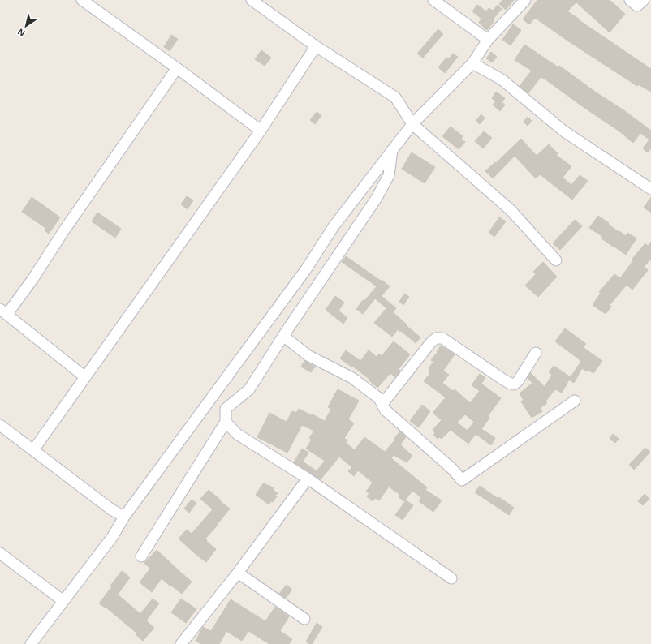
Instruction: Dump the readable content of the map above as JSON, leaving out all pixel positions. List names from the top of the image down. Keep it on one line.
{"north":"bottom left"}
